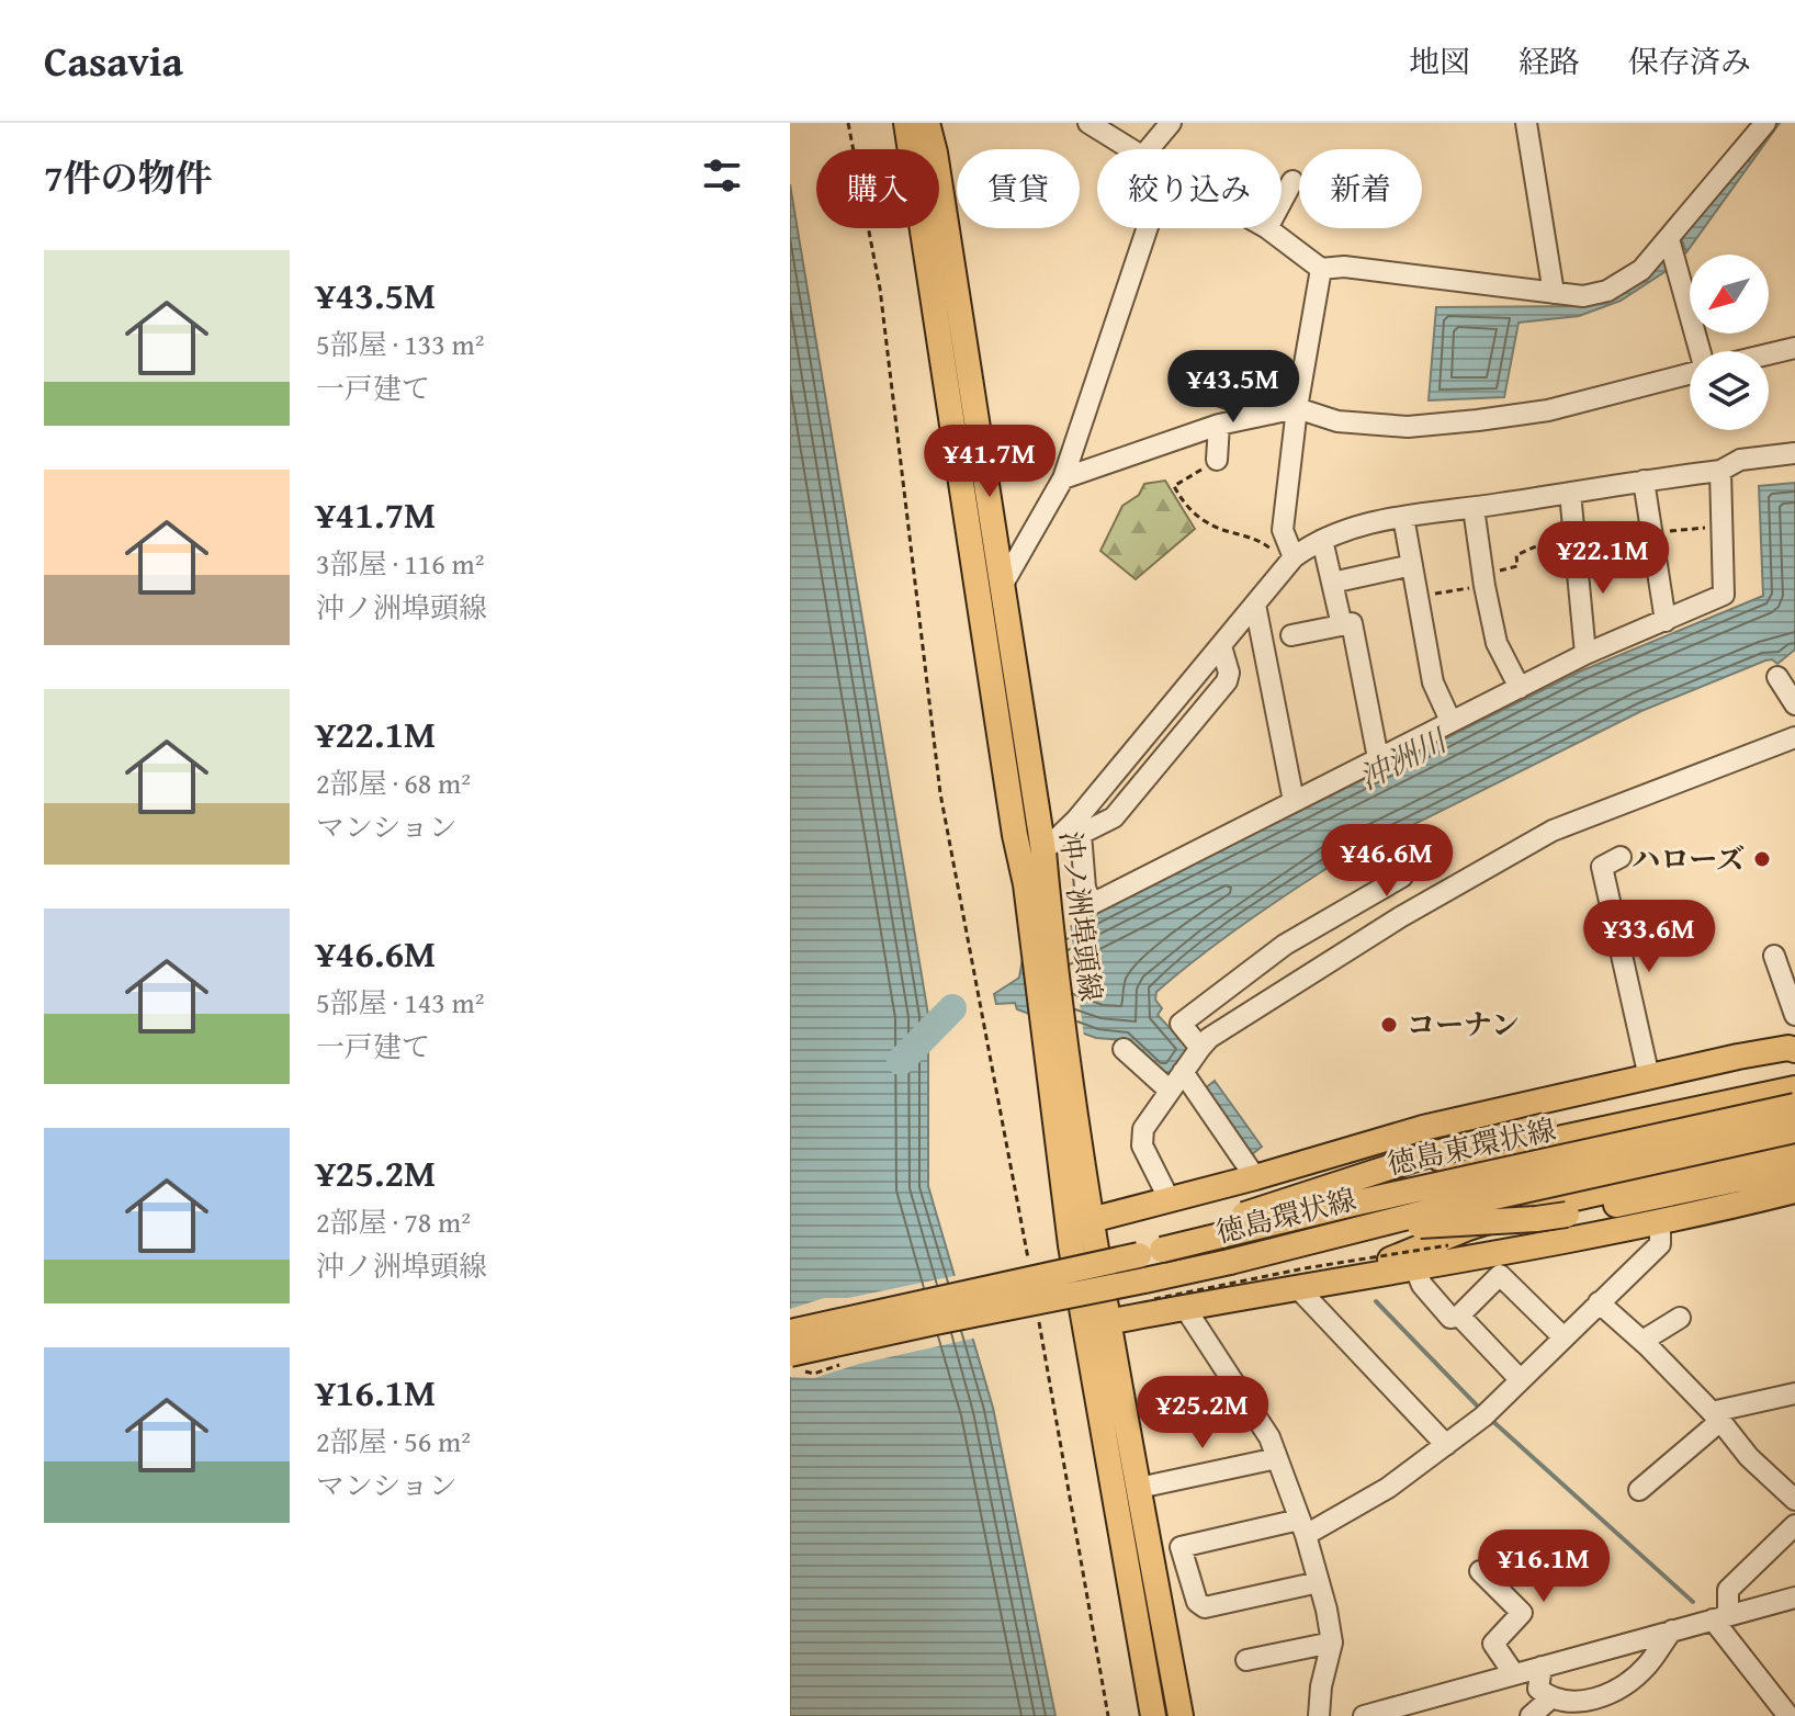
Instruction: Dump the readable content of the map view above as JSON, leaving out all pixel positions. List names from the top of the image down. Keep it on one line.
{"streets":{"main road":["沖ノ洲埠頭線","徳島東環状線","徳島環状線"]},"crossings":[["沖ノ洲埠頭線","徳島環状線"]],"water":["沖洲川"],"places":["ハローズ","コーナン"],"north":"bottom left","page":{"header":"Casavia","nav":["地図","経路","保存済み"],"heading":"7件の物件","chip":["購入","賃貸","絞り込み","新着"],"list":[{"name":"¥43.5M","note":"5部屋 · 133 m² · 一戸建て"},{"name":"¥41.7M","note":"3部屋 · 116 m² · 沖ノ洲埠頭線"},{"name":"¥22.1M","note":"2部屋 · 68 m² · マンション"},{"name":"¥46.6M","note":"5部屋 · 143 m² · 一戸建て"},{"name":"¥25.2M","note":"2部屋 · 78 m² · 沖ノ洲埠頭線"},{"name":"¥16.1M","note":"2部屋 · 56 m² · マンション"}],"price":["¥43.5M","¥41.7M","¥22.1M","¥46.6M","¥33.6M","¥25.2M","¥16.1M"]}}
